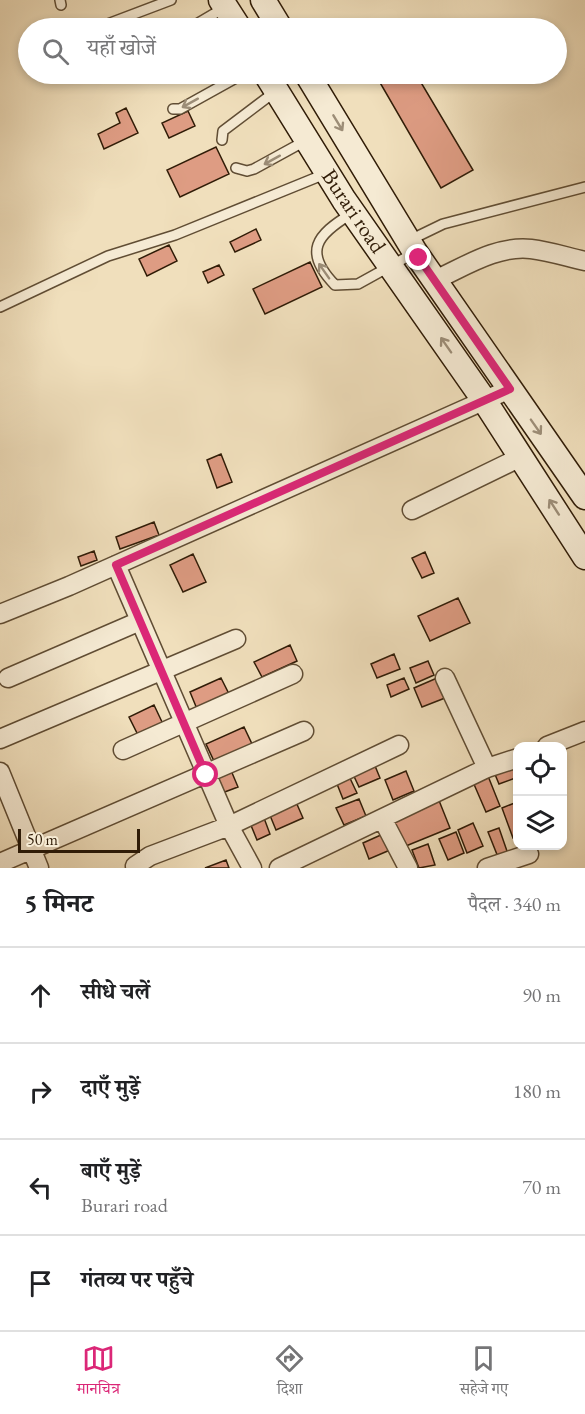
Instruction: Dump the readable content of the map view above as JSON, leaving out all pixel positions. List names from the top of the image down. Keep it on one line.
{"streets":{"main road":["Burari road"]},"scale_bar":"50 m","page":{"search":"यहाँ खोजें","scale":"50 m","heading":["5 मिनट","पैदल · 340 m"],"list":[["सीधे चलें","90 m"],["दाएँ मुड़ें","180 m"],["बाएँ मुड़ें","Burari road","70 m"],"गंतव्य पर पहुँचे"],"nav":["मानचित्र","दिशा","सहेजे गए"]}}
